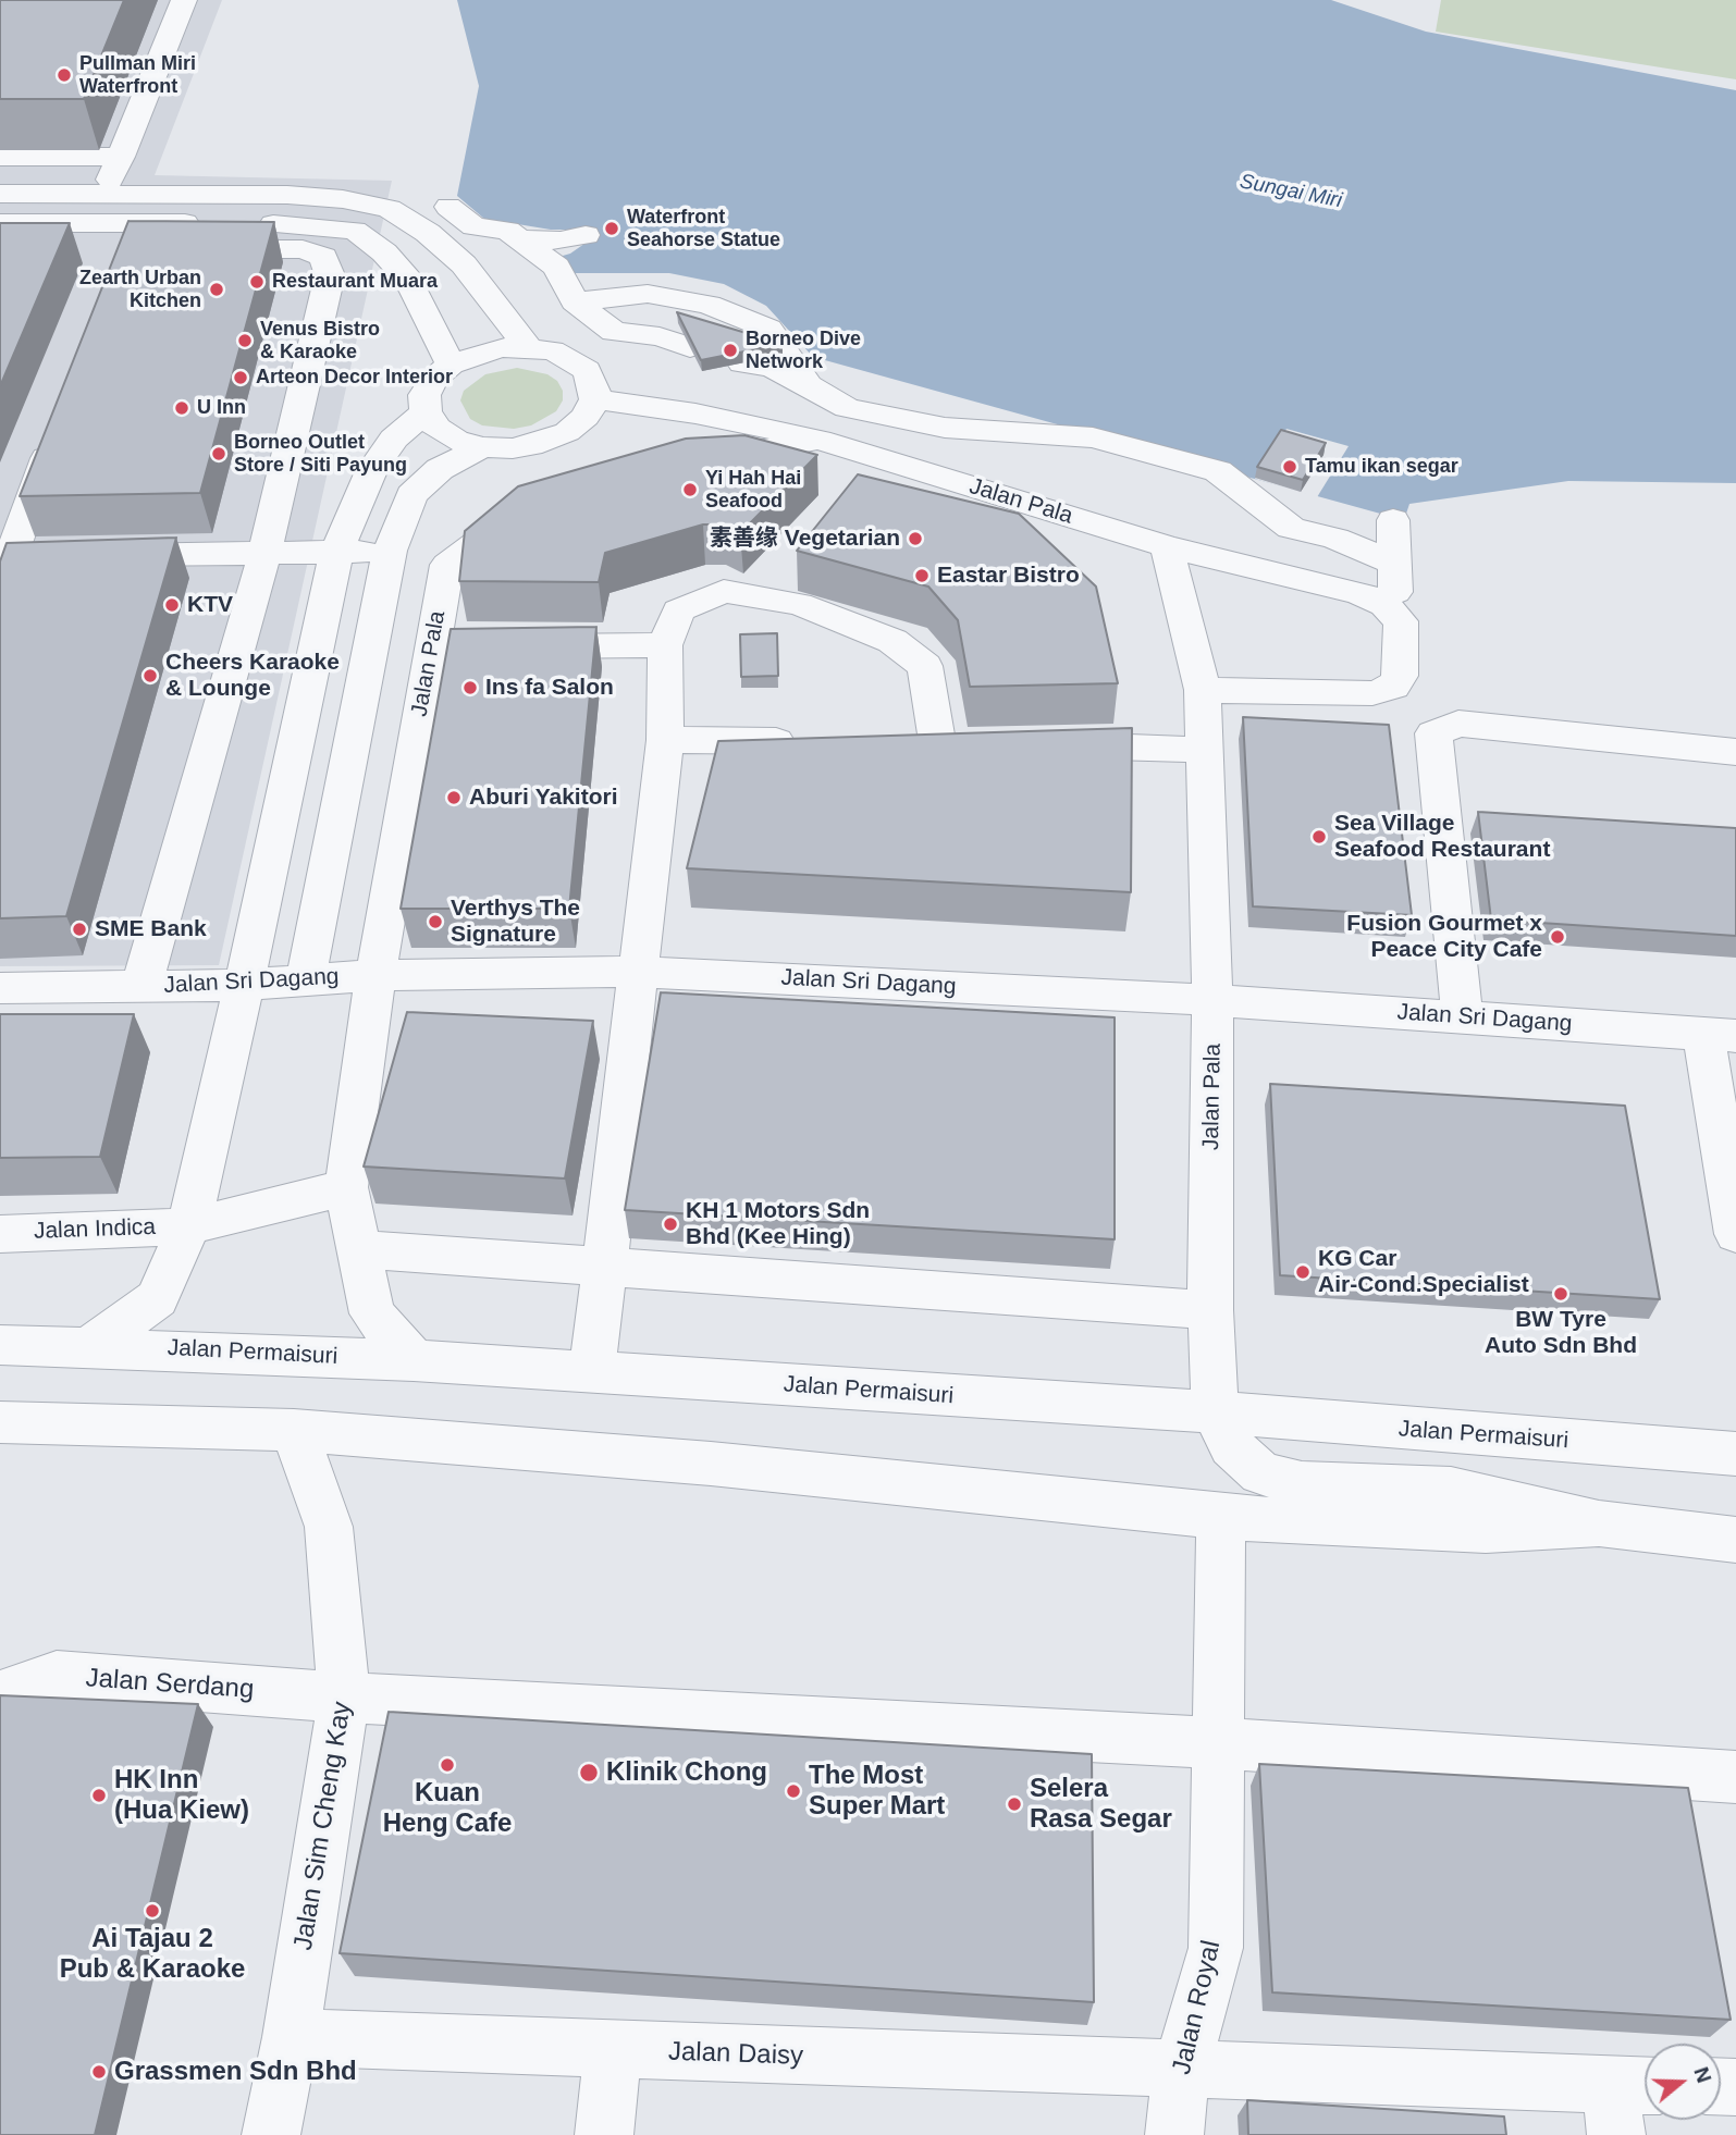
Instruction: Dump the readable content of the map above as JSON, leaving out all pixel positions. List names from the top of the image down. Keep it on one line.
{"streets":{"street":["Jalan Pala","Jalan Sri Dagang","Jalan Indica","Jalan Permaisuri","Jalan Serdang","Jalan Sim Cheng Kay","Jalan Royal","Jalan Daisy"]},"crossings":[["Jalan Pala","Jalan Sri Dagang"],["Jalan Pala","Jalan Indica"],["Jalan Pala","Jalan Permaisuri"],["Jalan Serdang","Jalan Sim Cheng Kay"],["Jalan Sim Cheng Kay","Jalan Daisy"],["Jalan Royal","Jalan Daisy"]],"water":["Sungai Miri"],"places":["Pullman Miri Waterfront","Waterfront Seahorse Statue","Restaurant Muara","Zearth Urban Kitchen","Venus Bistro & Karaoke","Borneo Dive Network","Arteon Decor Interior","U Inn","Borneo Outlet Store / Siti Payung","Tamu ikan segar","Yi Hah Hai Seafood","素善缘 Vegetarian","Eastar Bistro","KTV","Cheers Karaoke & Lounge","Ins fa Salon","Aburi Yakitori","Sea Village Seafood Restaurant","Verthys The Signature","SME Bank","Fusion Gourmet x Peace City Cafe","KH 1 Motors Sdn Bhd (Kee Hing)","KG Car Air-Cond.Specialist","BW Tyre Auto Sdn Bhd","Kuan Heng Cafe","Klinik Chong","The Most Super Mart","HK Inn (Hua Kiew)","Selera Rasa Segar","Ai Tajau 2 Pub & Karaoke","Grassmen Sdn Bhd"],"north":"right"}
